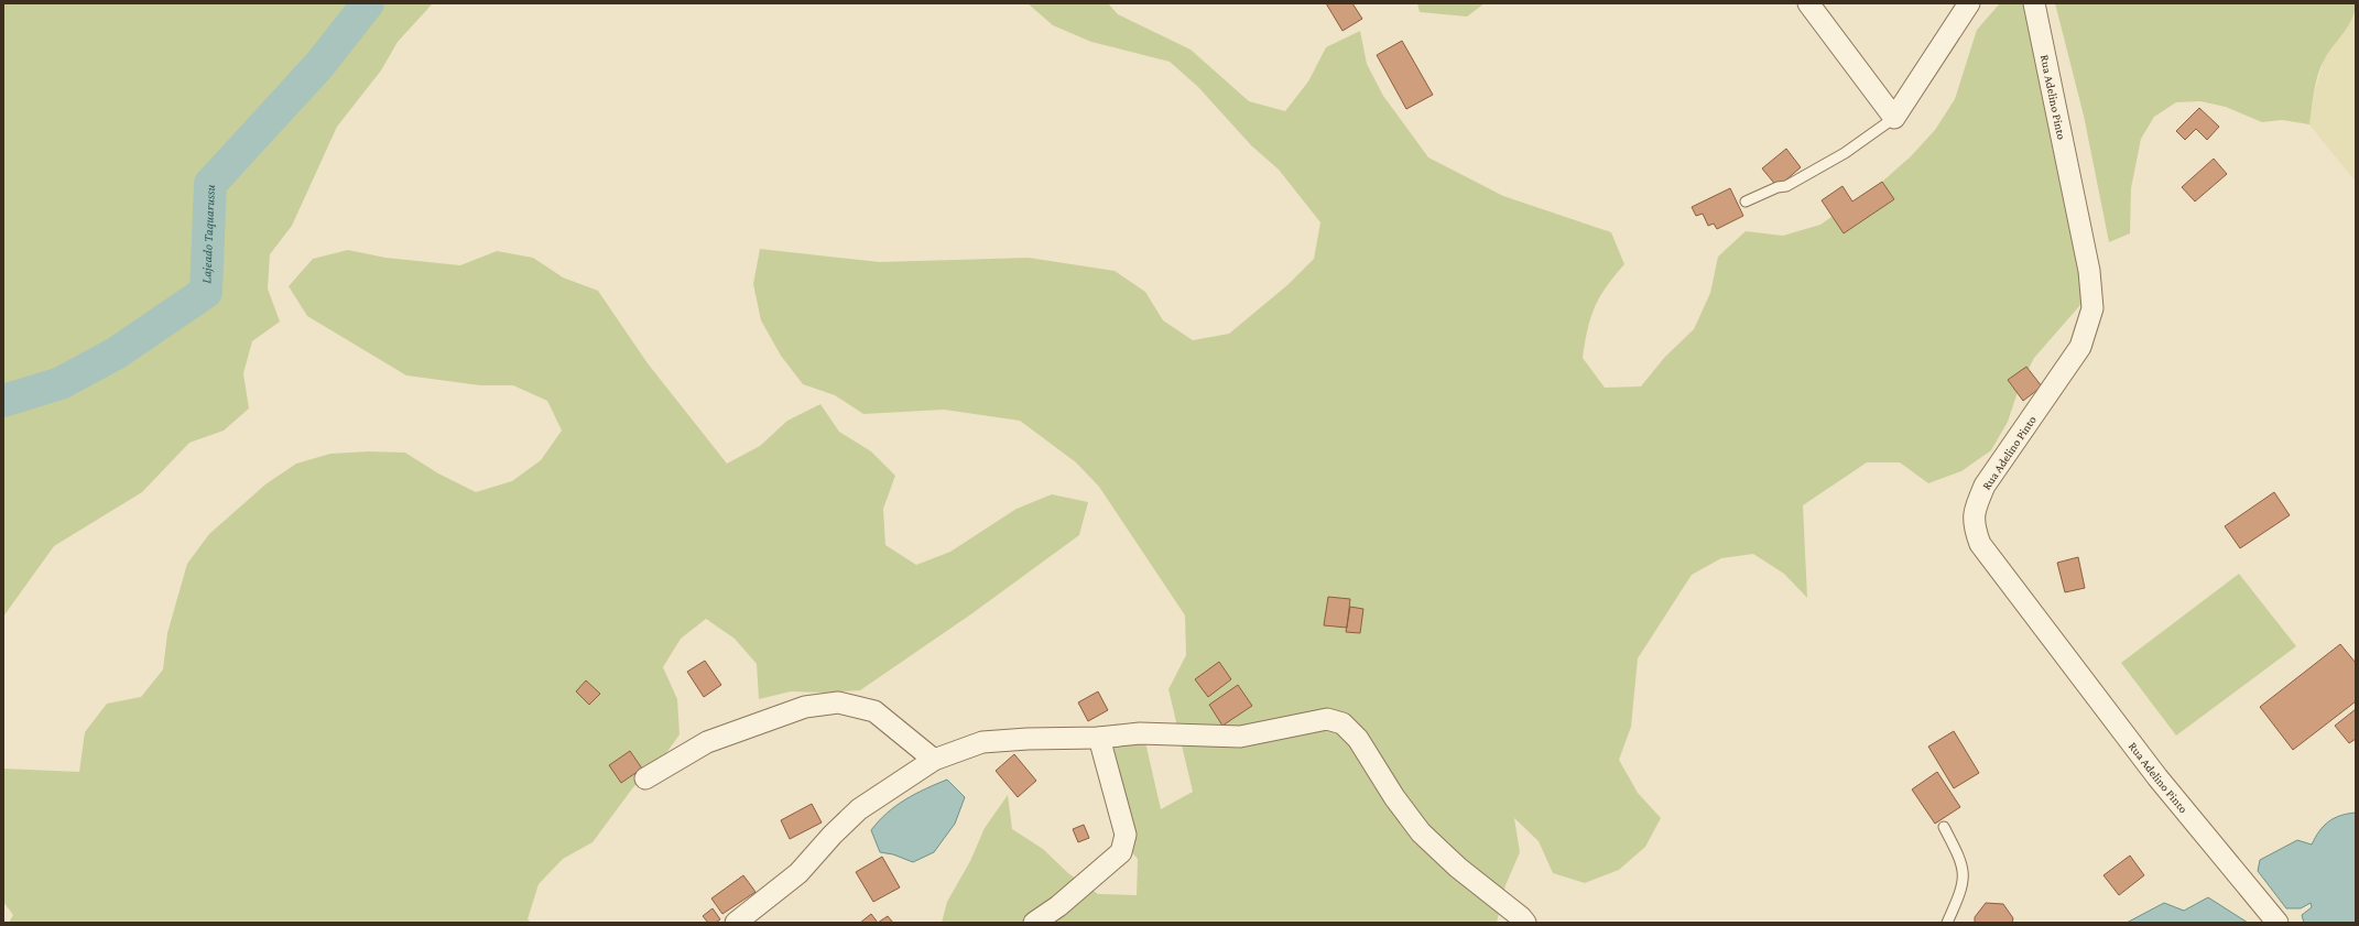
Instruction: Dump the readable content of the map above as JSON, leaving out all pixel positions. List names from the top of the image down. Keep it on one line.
{"streets":{"street":["Rua Adelino Pinto"]},"water":["Lajeado Taquarussu"]}
